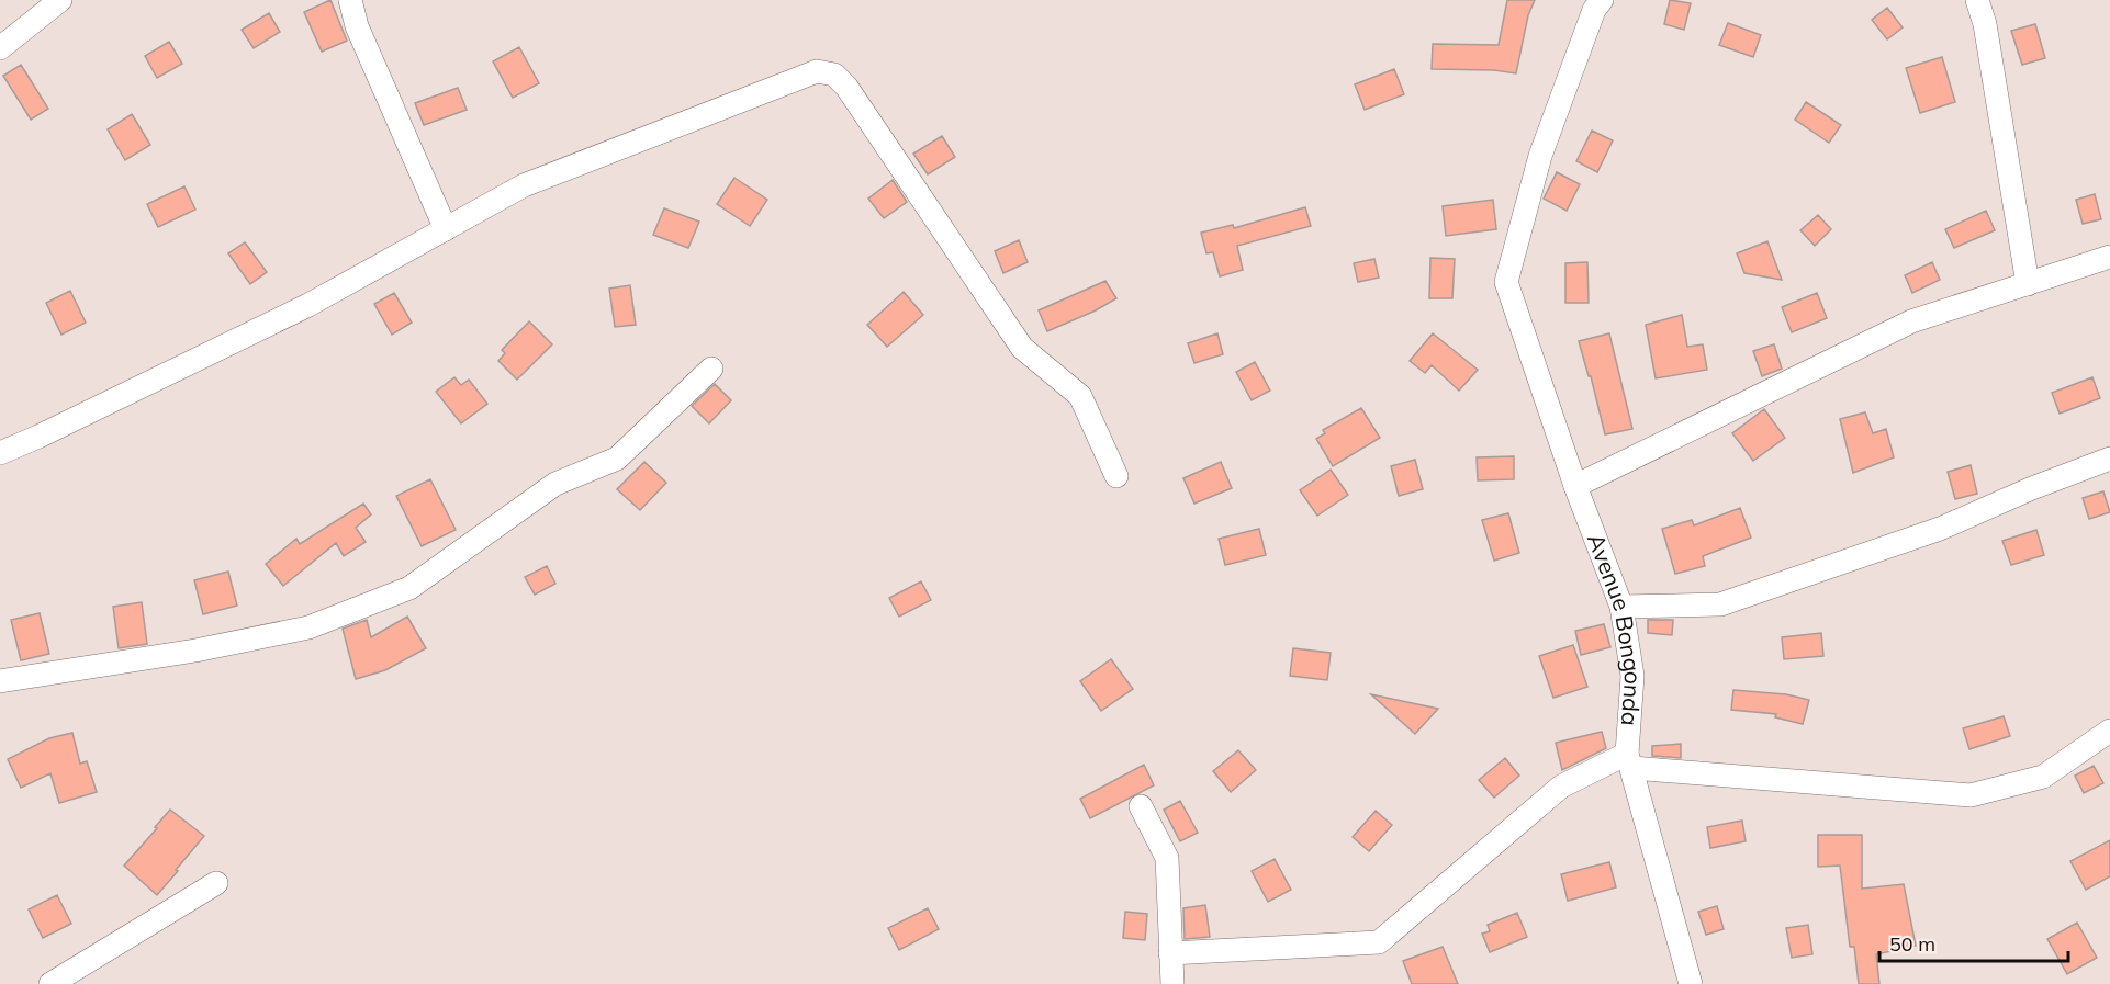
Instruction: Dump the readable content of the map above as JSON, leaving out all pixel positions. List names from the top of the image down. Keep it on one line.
{"streets":{"street":["Avenue Bongonda"]},"scale_bar":"50 m"}
